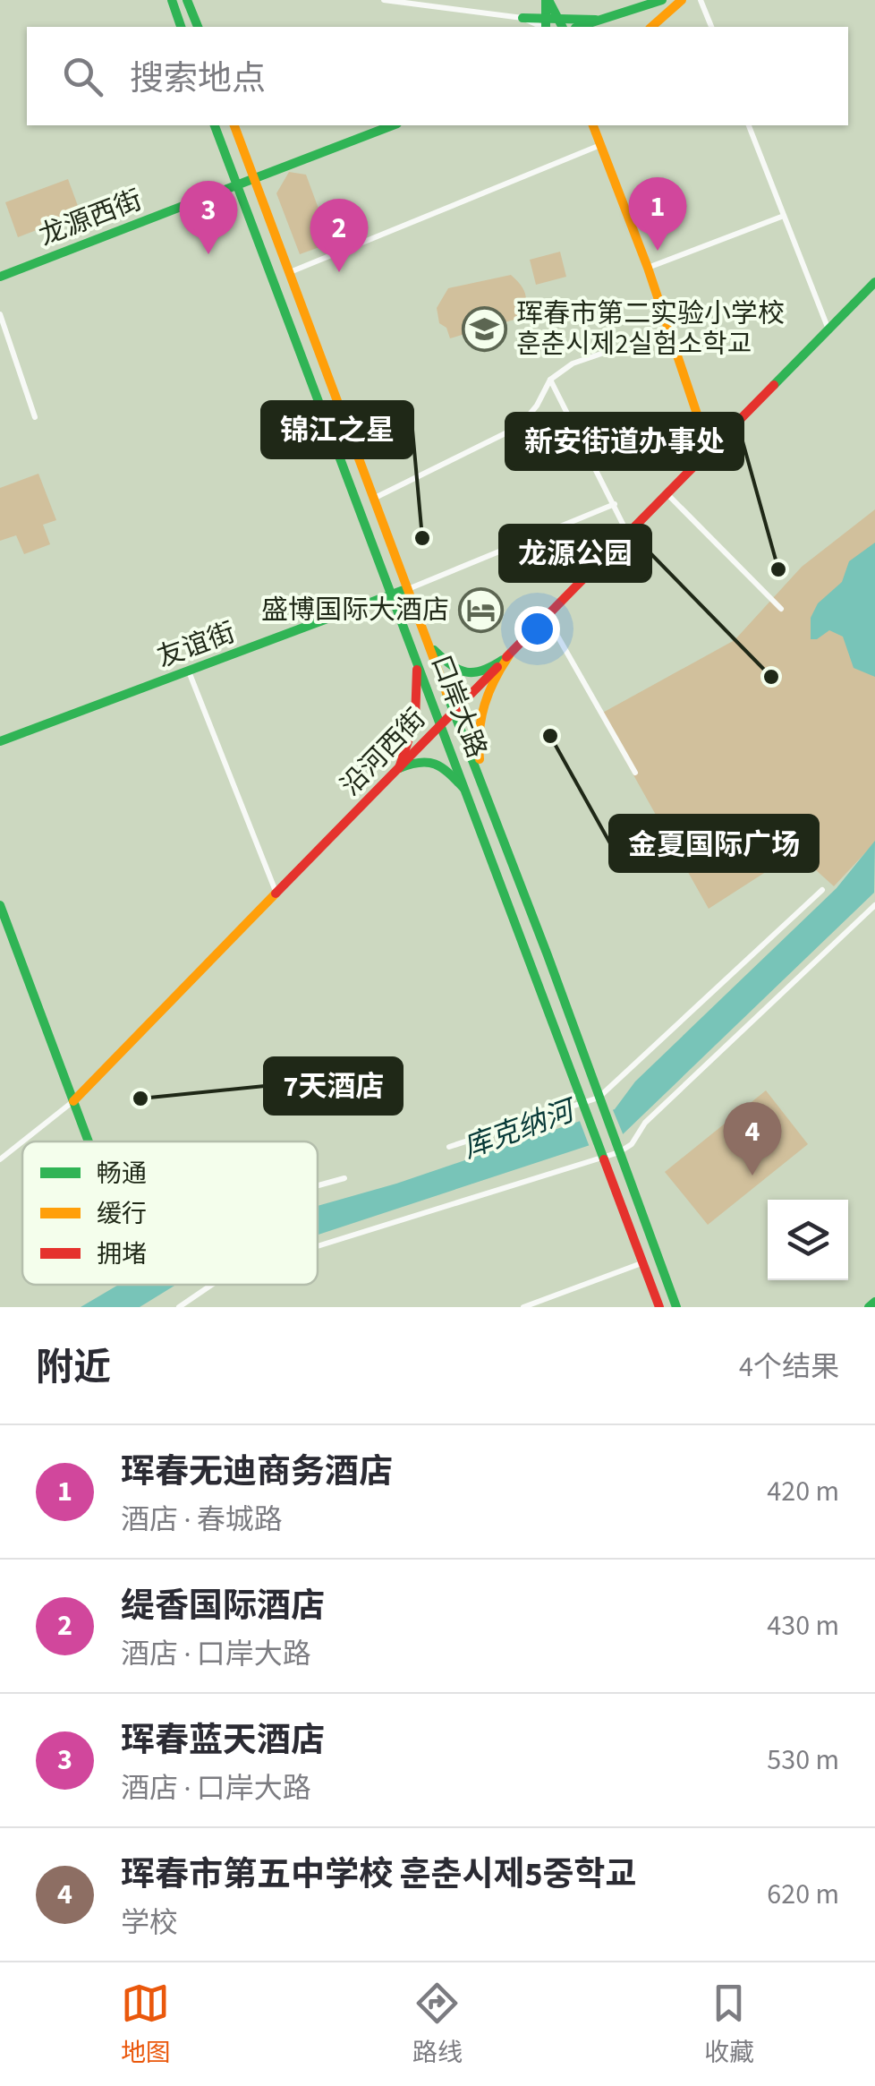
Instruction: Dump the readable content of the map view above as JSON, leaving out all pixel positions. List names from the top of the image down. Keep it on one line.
{"streets":{"main road":["龙源西街","友谊街","口岸大路","沿河西街"]},"crossings":[["龙源西街","口岸大路"],["友谊街","口岸大路"],["口岸大路","沿河西街"]],"water":["库克纳河"],"places":{"school or university":["珲春市第二实验小学校 훈춘시제2실험소학교"],"other":["锦江之星","新安街道办事处","龙源公园","金夏国际广场","7天酒店"],"hotel":["盛博国际大酒店"]},"legend":["畅通","缓行","拥堵"],"page":{"search":"搜索地点","pins":["1","3","2","4"],"heading":["附近","4个结果"],"list":[{"mark":"1","name":"珲春无迪商务酒店","note":"酒店 · 春城路","value":"420 m"},{"mark":"2","name":"缇香国际酒店","note":"酒店 · 口岸大路","value":"430 m"},{"mark":"3","name":"珲春蓝天酒店","note":"酒店 · 口岸大路","value":"530 m"},{"mark":"4","name":"珲春市第五中学校 훈춘시제5중학교","note":"学校","value":"620 m"}],"nav":["地图","路线","收藏"]}}
